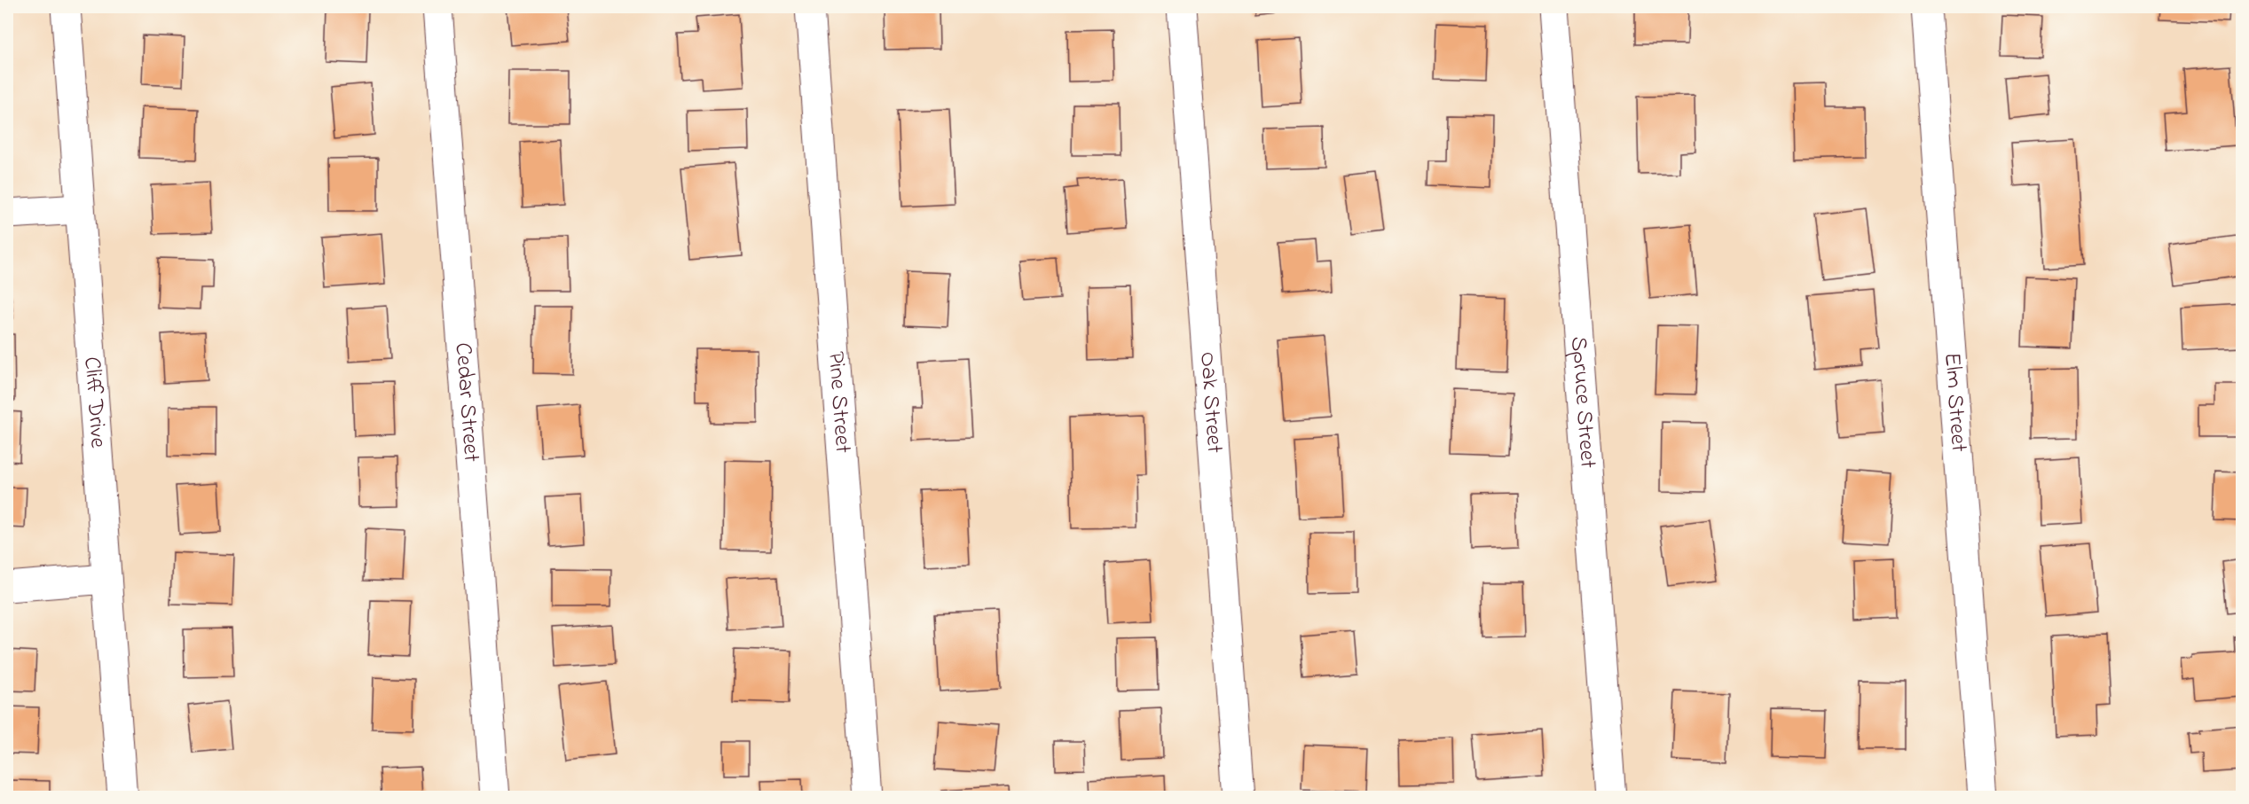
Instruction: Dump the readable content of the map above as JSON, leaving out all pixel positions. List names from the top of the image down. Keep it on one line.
{"streets":{"street":["Cliff Drive","Elm Street","Cedar Street","Pine Street","Oak Street","Spruce Street"]}}
